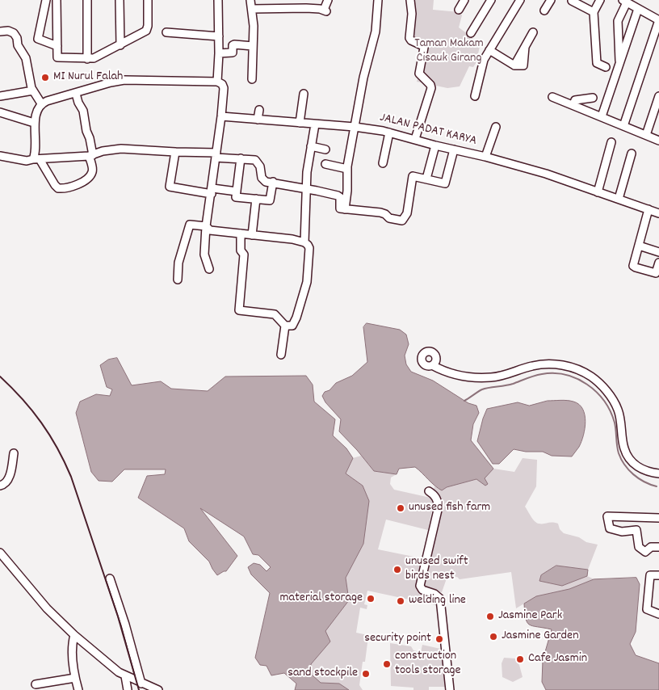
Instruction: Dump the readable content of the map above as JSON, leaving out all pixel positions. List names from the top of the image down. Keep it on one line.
{"streets":{"street":["JALAN PADAT KARYA"]},"parks":["Taman Makam Cisauk Girang"],"places":["MI Nurul Falah","unused fish farm","unused swift birds nest","material storage","welding line","Jasmine Park","Jasmine Garden","security point","Cafe Jasmin","construction tools storage","sand stockpile"]}
